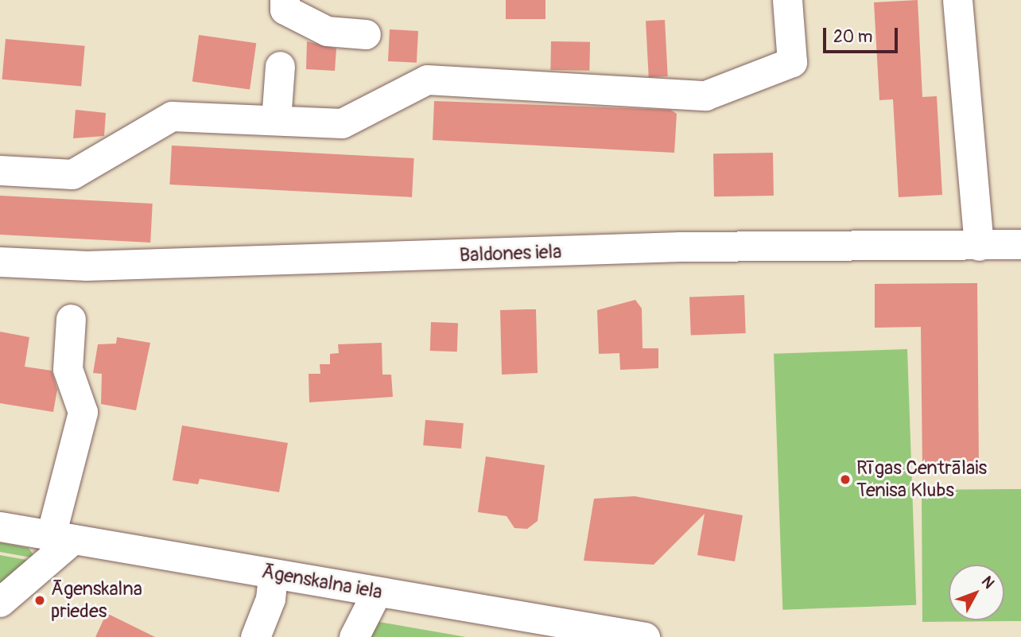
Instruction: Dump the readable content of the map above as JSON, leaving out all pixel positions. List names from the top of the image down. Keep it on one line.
{"streets":{"street":["Baldones iela","Āgenskalna iela"]},"places":["Rīgas Centrālais Tenisa Klubs","Āgenskalna priedes"],"scale_bar":"20 m","north":"top right"}
